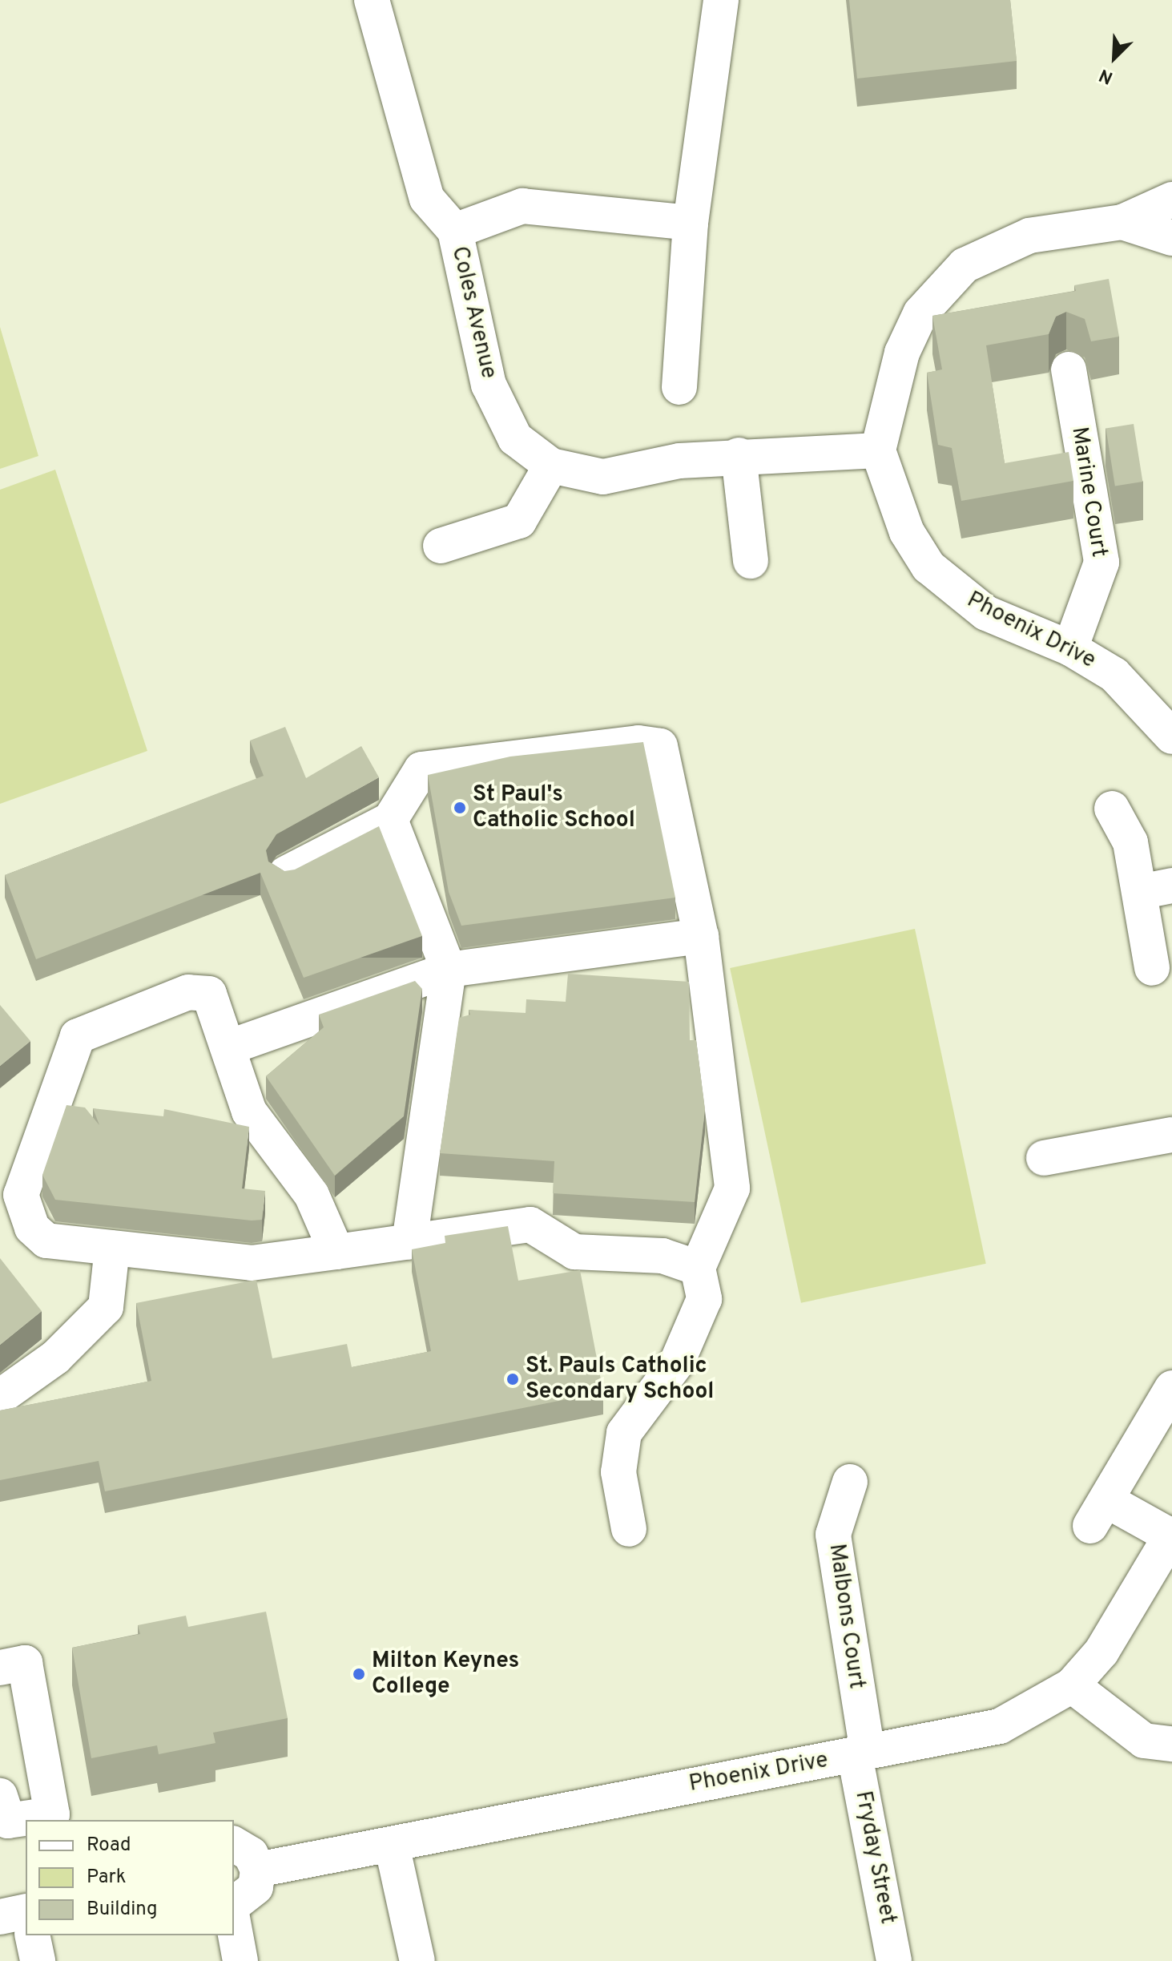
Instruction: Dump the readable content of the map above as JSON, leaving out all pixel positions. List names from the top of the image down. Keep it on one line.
{"streets":{"street":["Coles Avenue","Marine Court","Phoenix Drive","Malbons Court","Fryday Street"]},"crossings":[["Coles Avenue","Phoenix Drive"],["Marine Court","Phoenix Drive"],["Phoenix Drive","Malbons Court"],["Phoenix Drive","Fryday Street"],["Malbons Court","Fryday Street"]],"places":["St Paul's Catholic School","St. Pauls Catholic Secondary School","Milton Keynes College"],"legend":["Road","Park","Building"],"north":"bottom left"}
